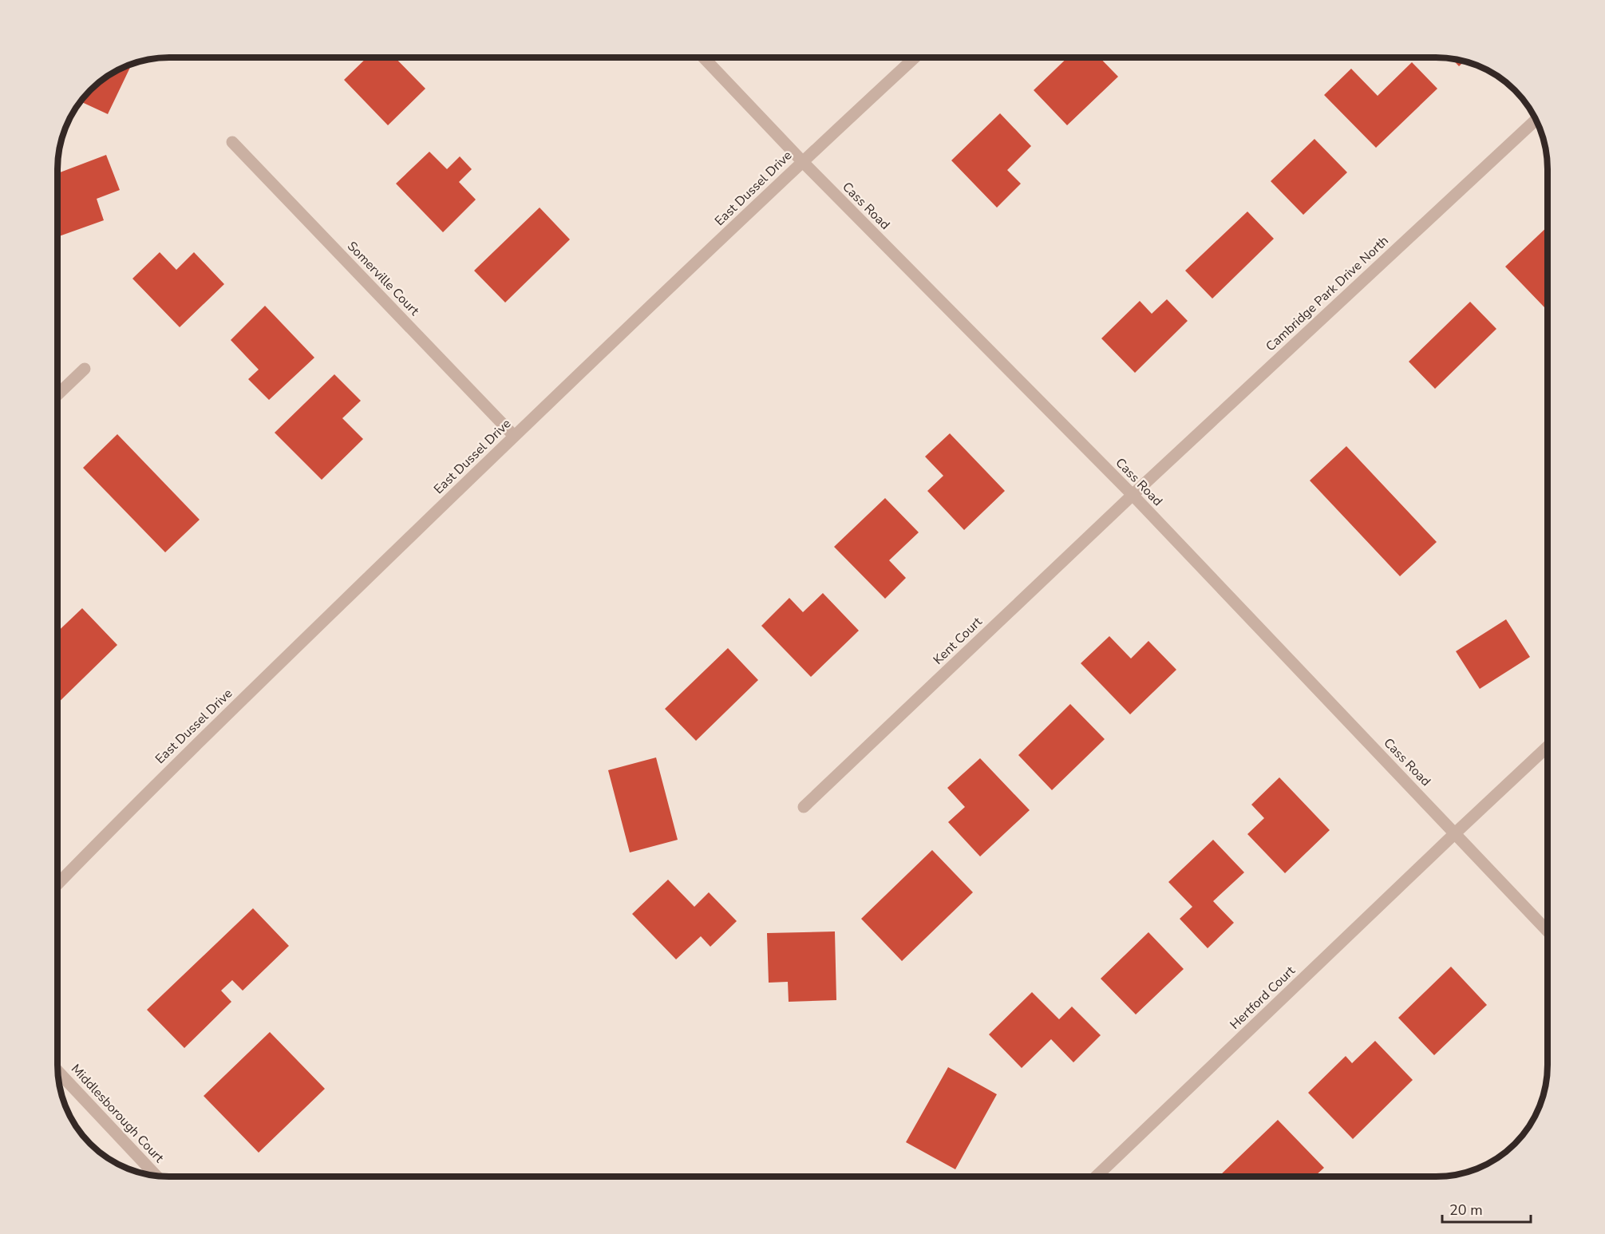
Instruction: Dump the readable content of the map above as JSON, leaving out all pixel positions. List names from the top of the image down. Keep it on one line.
{"streets":{"street":["East Dussel Drive","Cass Road","Somerville Court","Cambridge Park Drive North","Kent Court","Hertford Court","Middlesborough Court"]},"crossings":[["East Dussel Drive","Cass Road"],["East Dussel Drive","Somerville Court"],["Cass Road","Cambridge Park Drive North"],["Cass Road","Kent Court"],["Cass Road","Hertford Court"],["Cambridge Park Drive North","Kent Court"]],"scale_bar":"20 m"}
